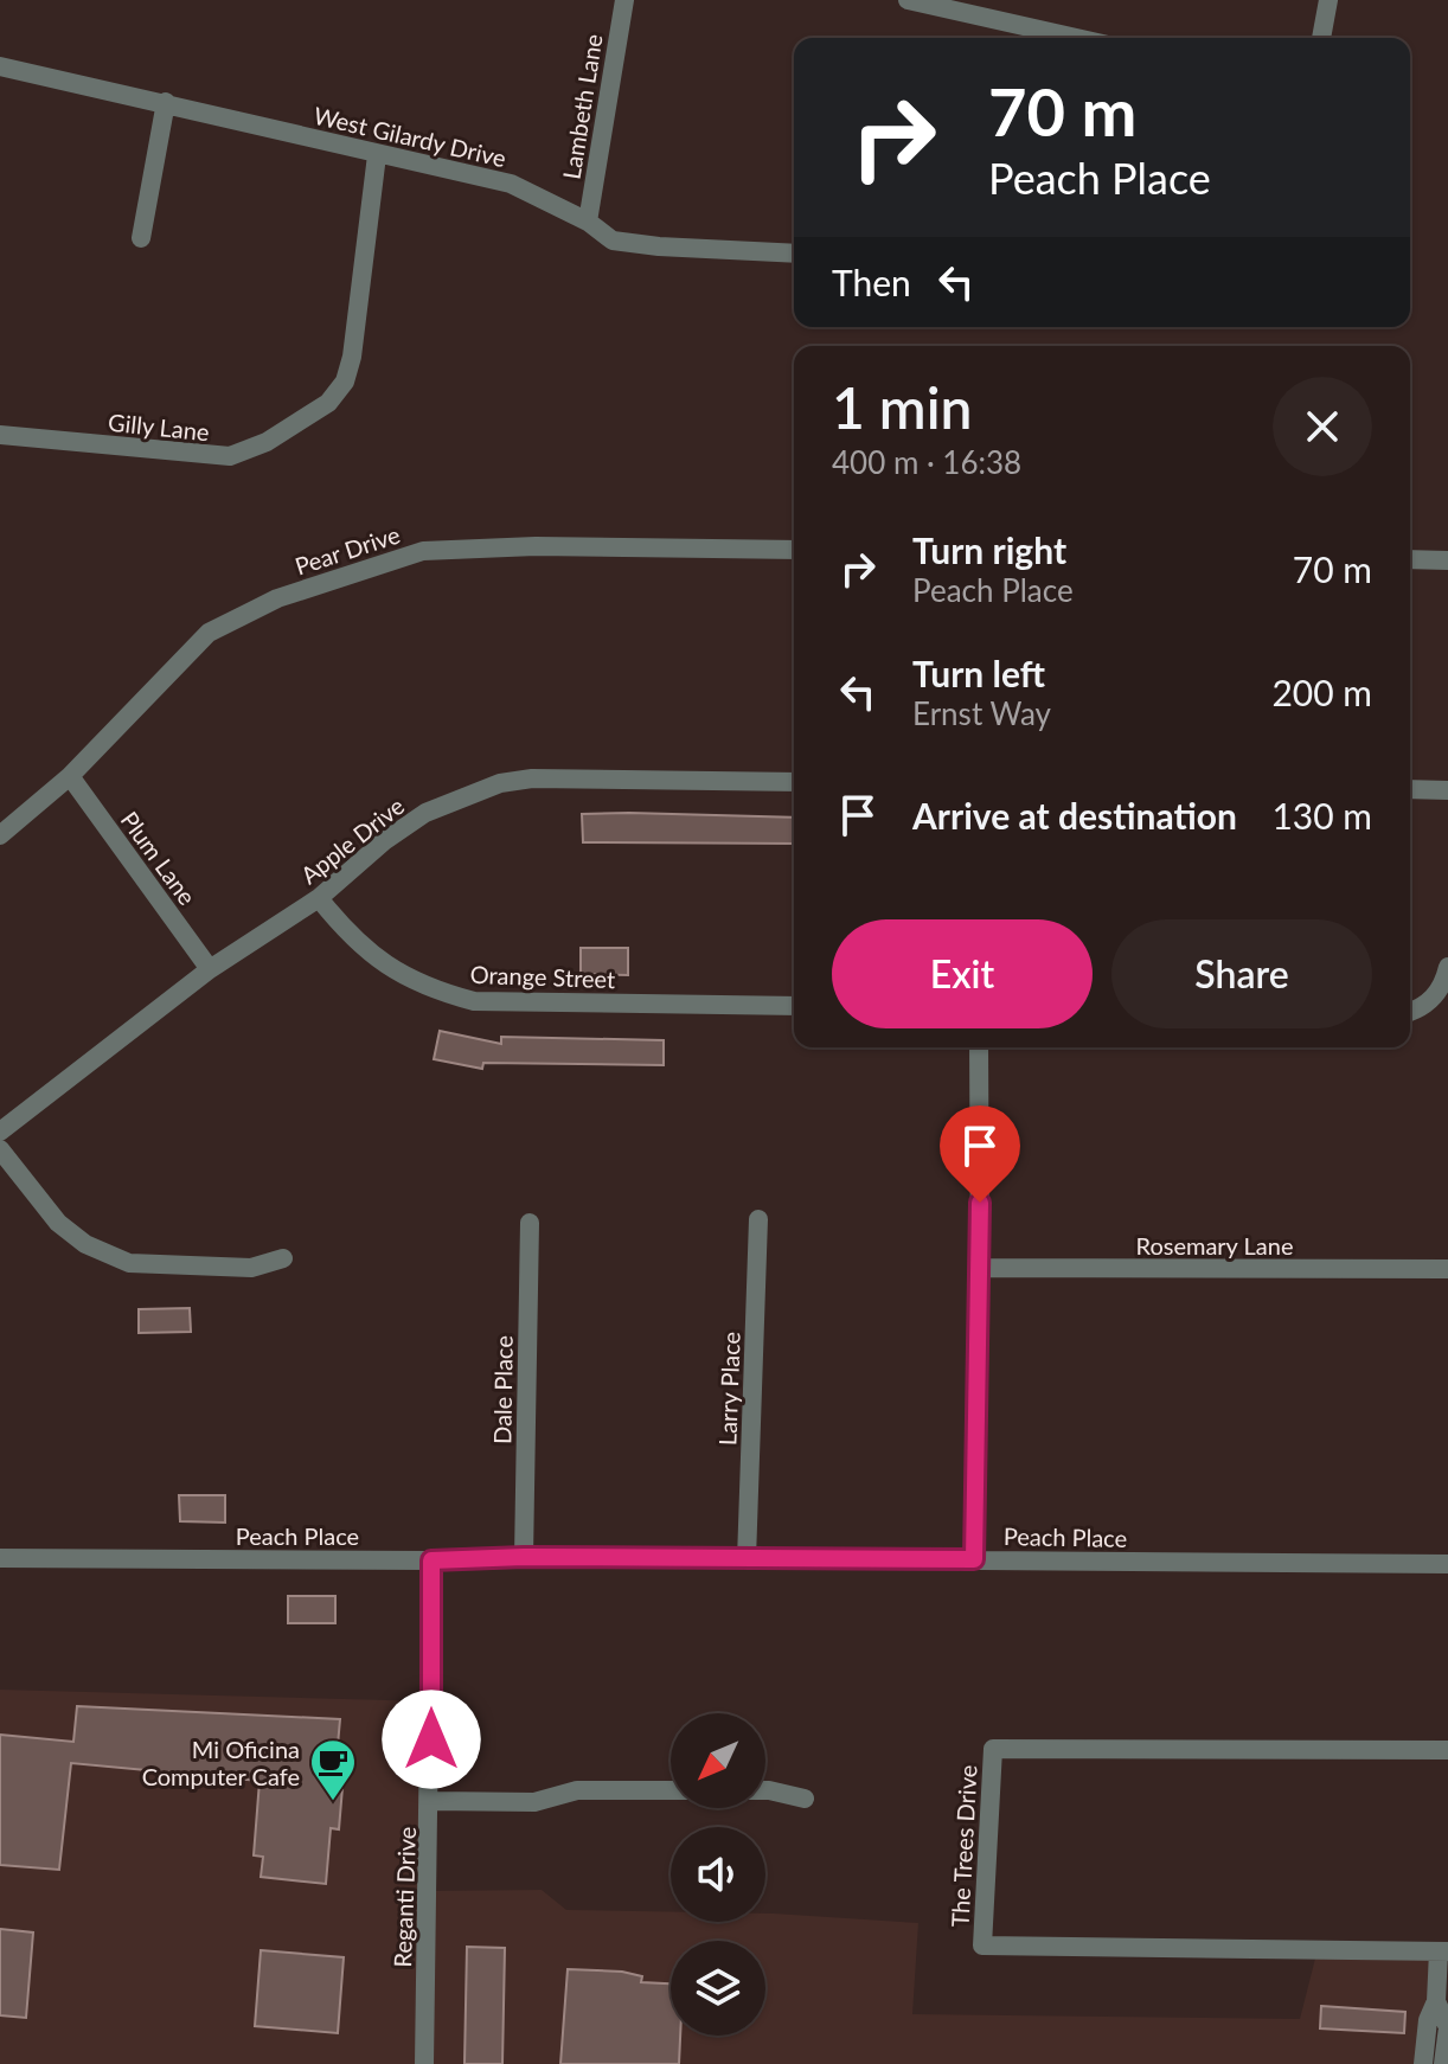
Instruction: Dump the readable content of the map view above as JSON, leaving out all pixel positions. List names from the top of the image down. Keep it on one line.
{"streets":{"street":["Lambeth Lane","West Gilardy Drive","Gilly Lane","Pear Drive","Apple Drive","Plum Lane","Orange Street","Rosemary Lane","Larry Place","Dale Place","Peach Place","The Trees Drive","Reganti Drive"]},"crossings":[["Lambeth Lane","West Gilardy Drive"],["West Gilardy Drive","Gilly Lane"],["Pear Drive","Plum Lane"],["Apple Drive","Plum Lane"],["Apple Drive","Orange Street"],["Larry Place","Peach Place"],["Dale Place","Peach Place"],["Peach Place","Reganti Drive"]],"places":{"cafe":["Mi Oficina Computer Cafe"]},"north":"bottom left","page":{"turn":["70 m","Peach Place"],"then":"Then","heading":["1 min","400 m · 16:38"],"list":[{"name":"Turn right","note":"Peach Place","value":"70 m"},{"name":"Turn left","note":"Ernst Way","value":"200 m"},{"name":"Arrive at destination","value":"130 m"}],"buttons":["Exit","Share"]}}
